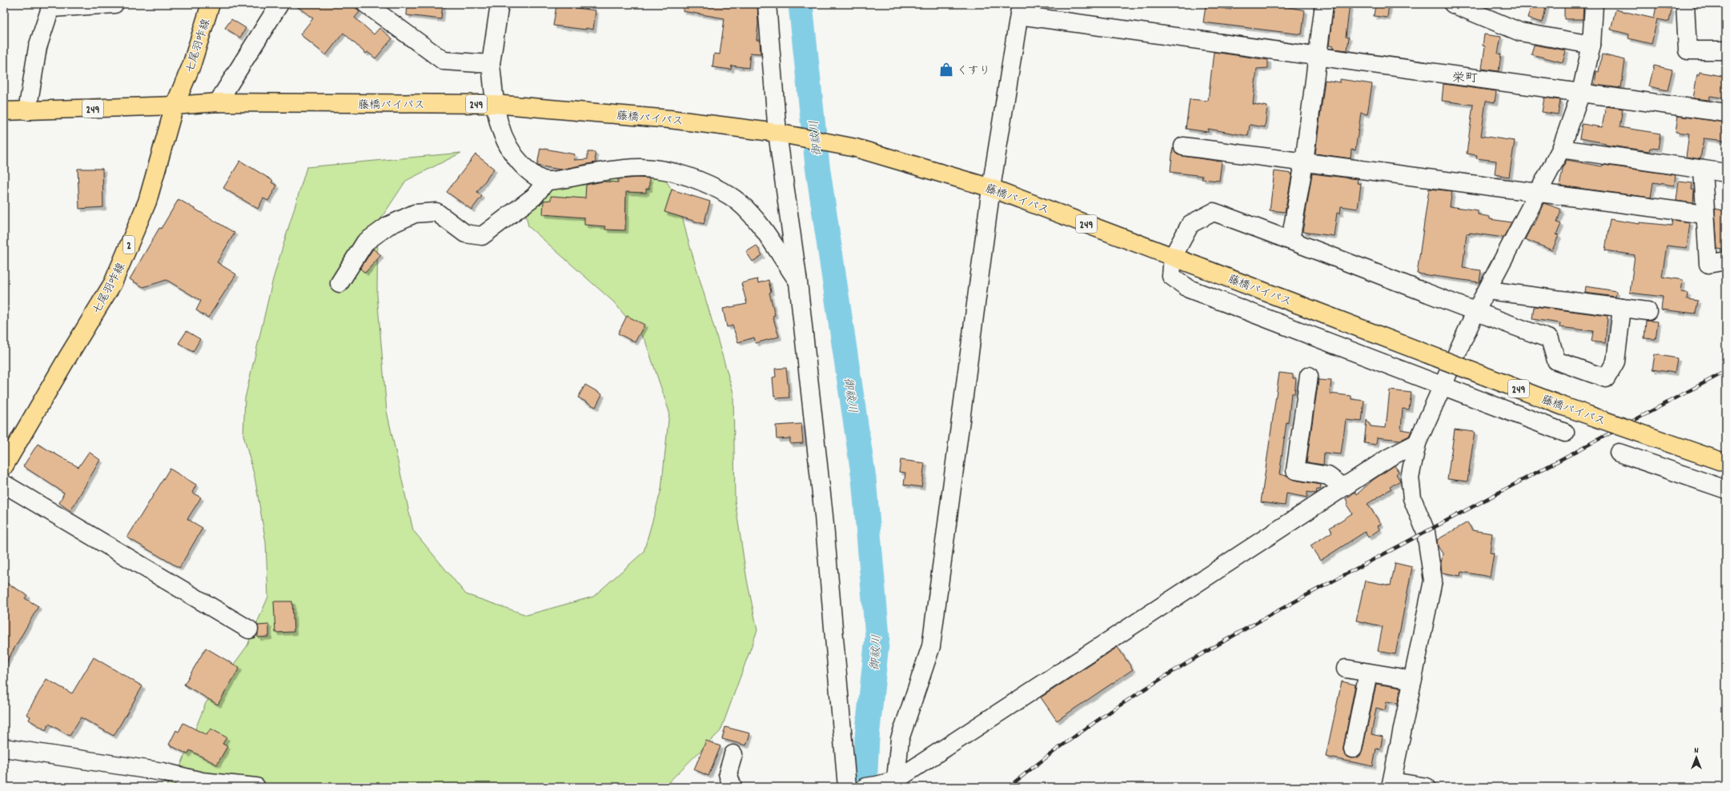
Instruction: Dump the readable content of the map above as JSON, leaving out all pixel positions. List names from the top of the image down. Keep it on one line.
{"streets":{"main road":["七尾羽咋線","藤橋バイパス","249","2"]},"crossings":[["七尾羽咋線","藤橋バイパス"]],"districts":["栄町"],"water":["御祓川"],"places":{"shop":["くすり"]},"north":"top"}
